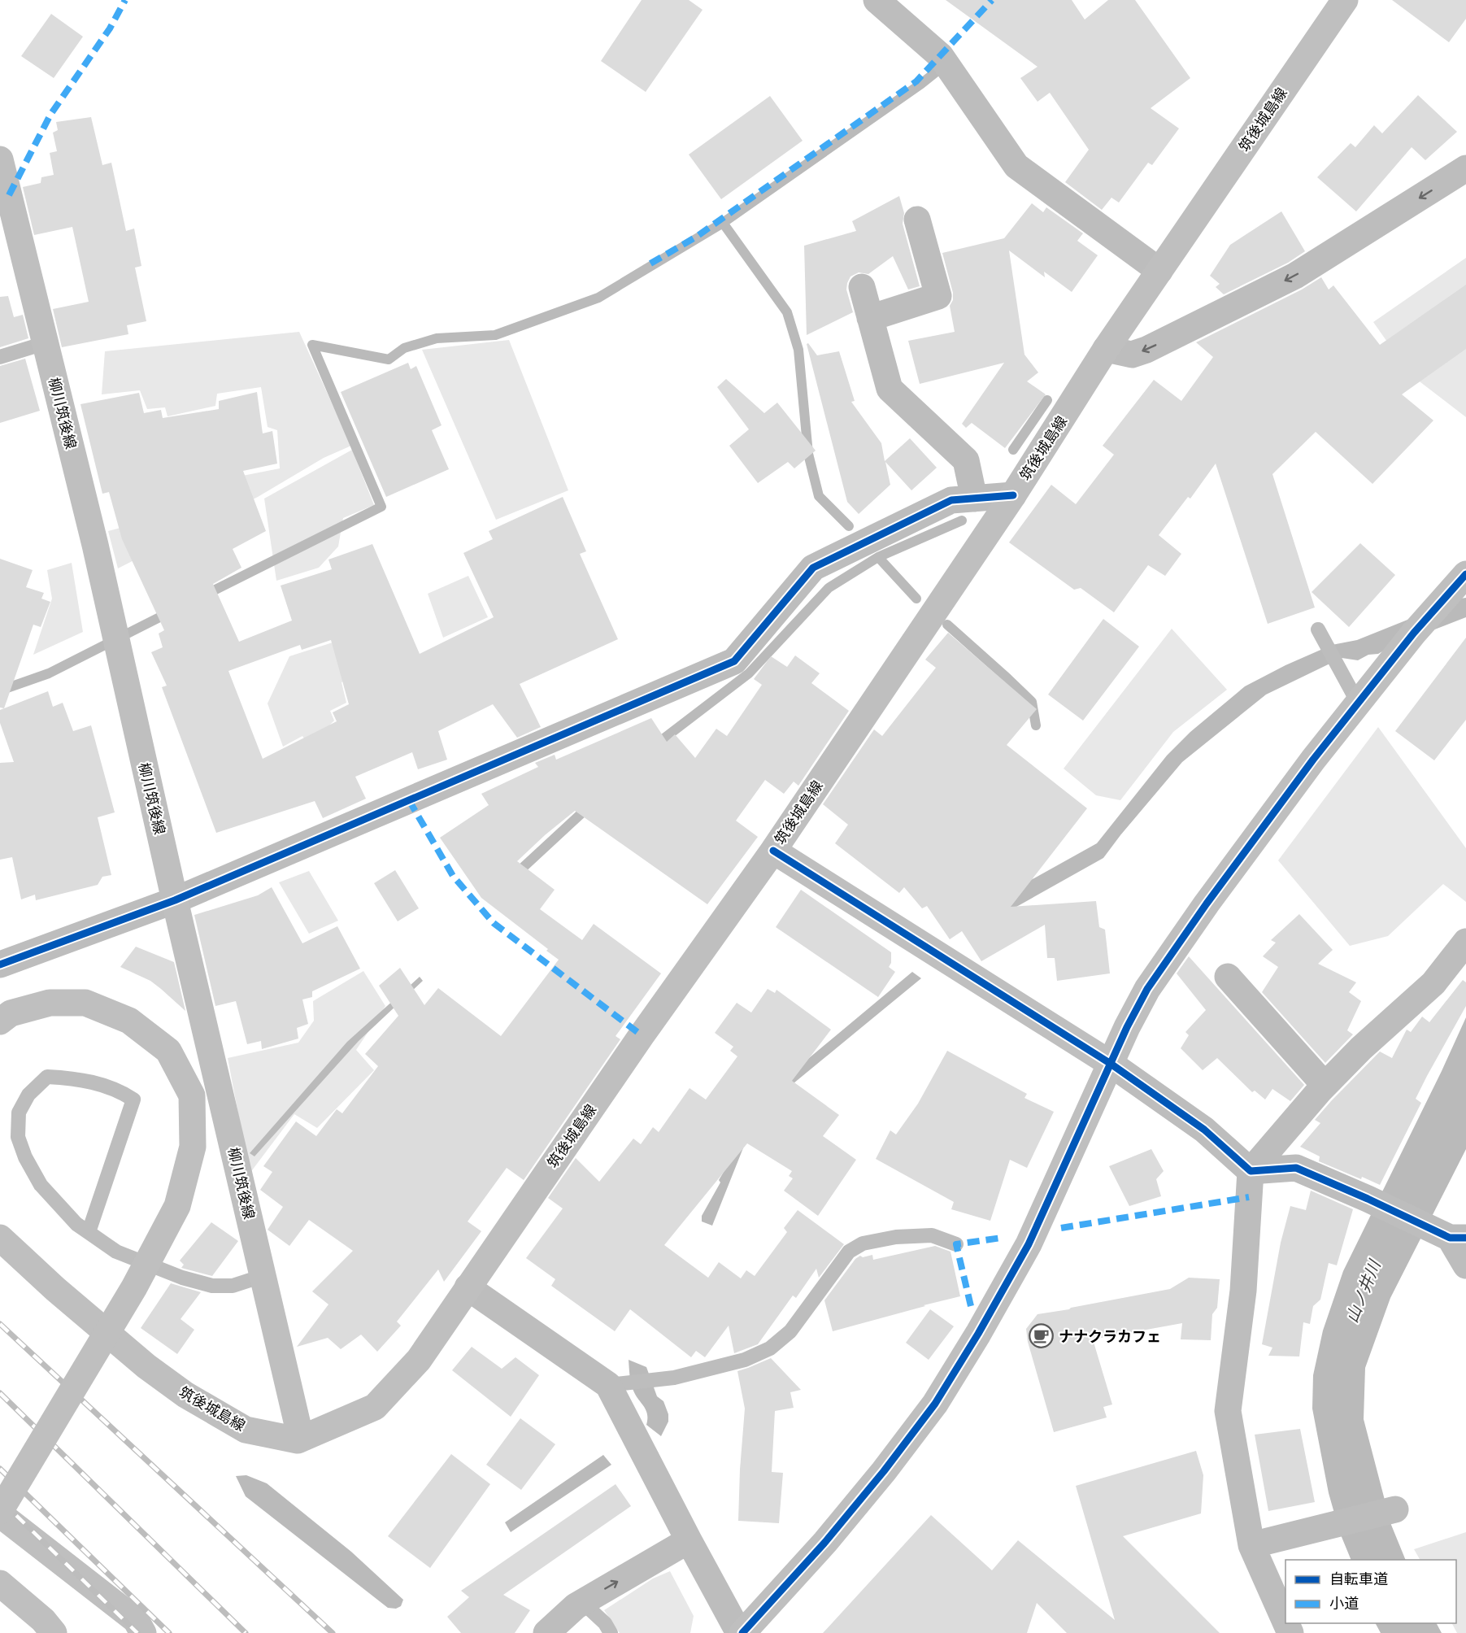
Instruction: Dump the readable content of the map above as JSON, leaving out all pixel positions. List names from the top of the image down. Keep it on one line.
{"streets":{"main road":["筑後城島線","柳川筑後線"]},"crossings":[["筑後城島線","柳川筑後線"]],"water":["山ノ井川"],"places":{"cafe":["ナナクラカフェ"]},"legend":["自転車道","小道"]}
